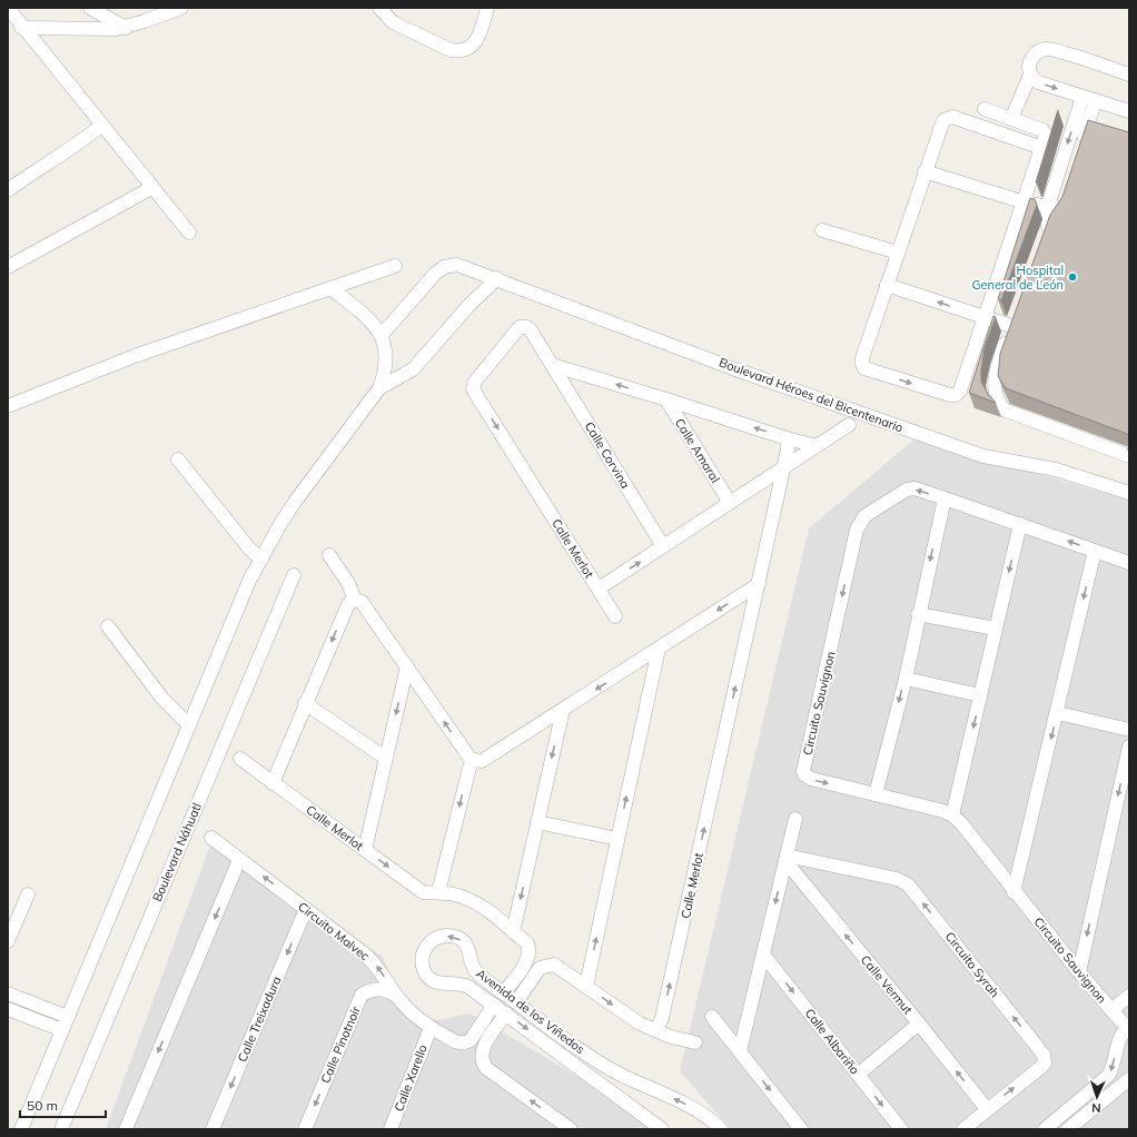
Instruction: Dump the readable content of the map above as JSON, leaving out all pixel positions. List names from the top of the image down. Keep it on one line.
{"streets":{"street":["Boulevard Héroes del Bicentenario","Calle Amaral","Calle Corvina","Calle Merlot","Circuito Sauvignon","Boulevard Náhuatl","Circuito Malvec","Circuito Syrah","Calle Vermut","Avenida de los Viñedos","Calle Treixadura","Calle Albariño","Calle Pinotnoir","Calle Xarello"]},"crossings":[["Calle Amaral","Calle Merlot"],["Calle Corvina","Calle Merlot"],["Calle Merlot","Avenida de los Viñedos"],["Circuito Malvec","Avenida de los Viñedos"],["Circuito Malvec","Calle Treixadura"],["Circuito Malvec","Calle Pinotnoir"],["Circuito Malvec","Calle Xarello"],["Circuito Syrah","Calle Vermut"]],"one_way":["Circuito Malvec","Calle Vermut","Calle Pinotnoir"],"places":["Hospital General de León"],"scale_bar":"50 m","north":"bottom"}
